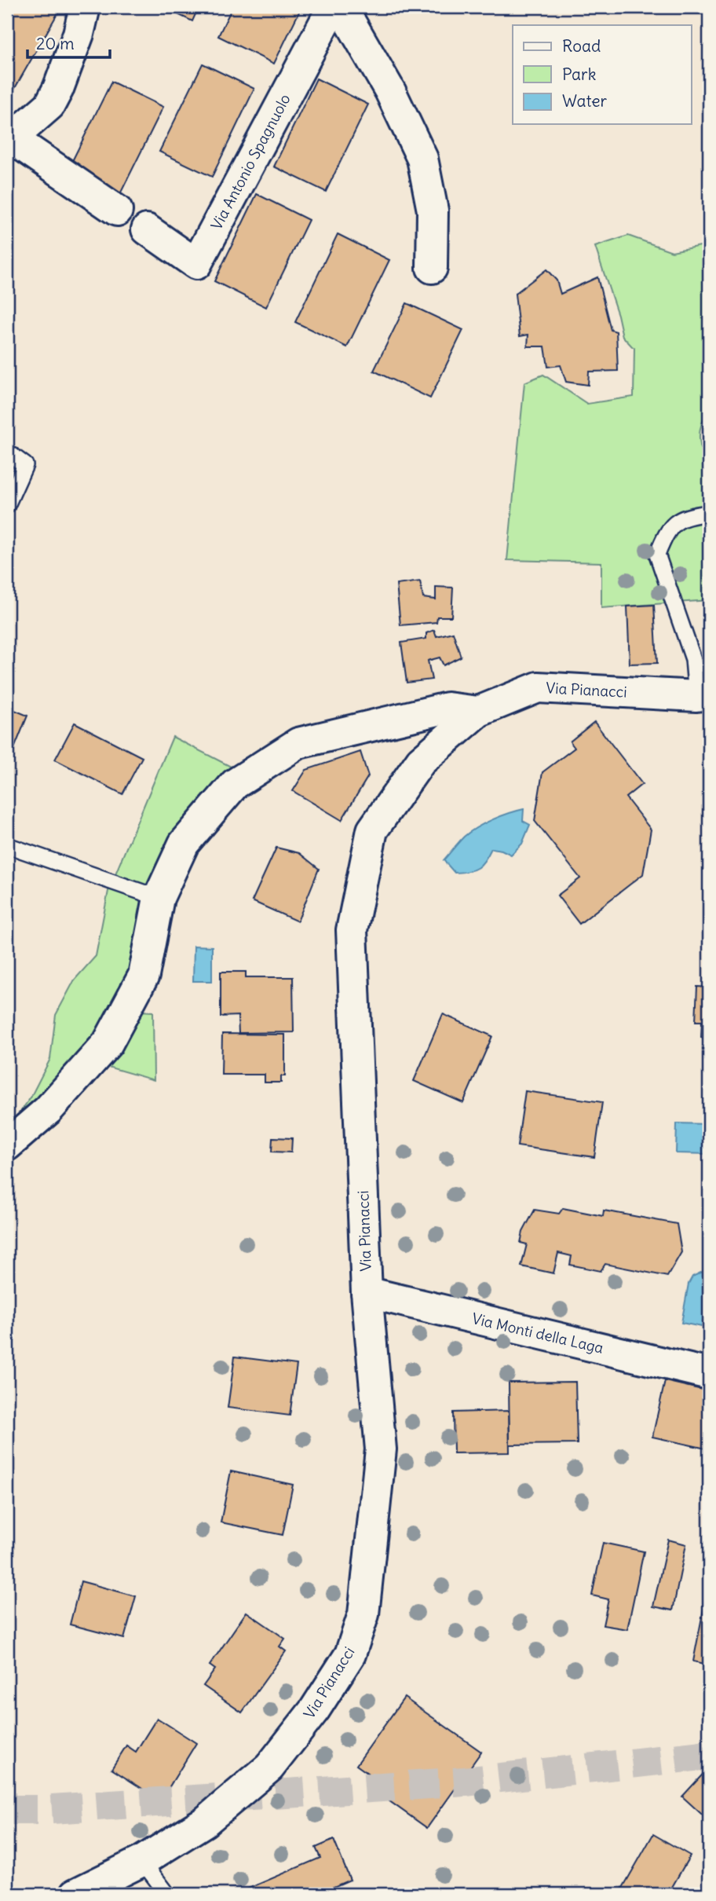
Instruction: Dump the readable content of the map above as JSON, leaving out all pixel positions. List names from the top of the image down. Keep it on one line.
{"streets":{"street":["Via Antonio Spagnuolo","Via Pianacci","Via Monti della Laga"]},"crossings":[["Via Pianacci","Via Monti della Laga"]],"legend":["Road","Park","Water"],"scale_bar":"20 m"}
